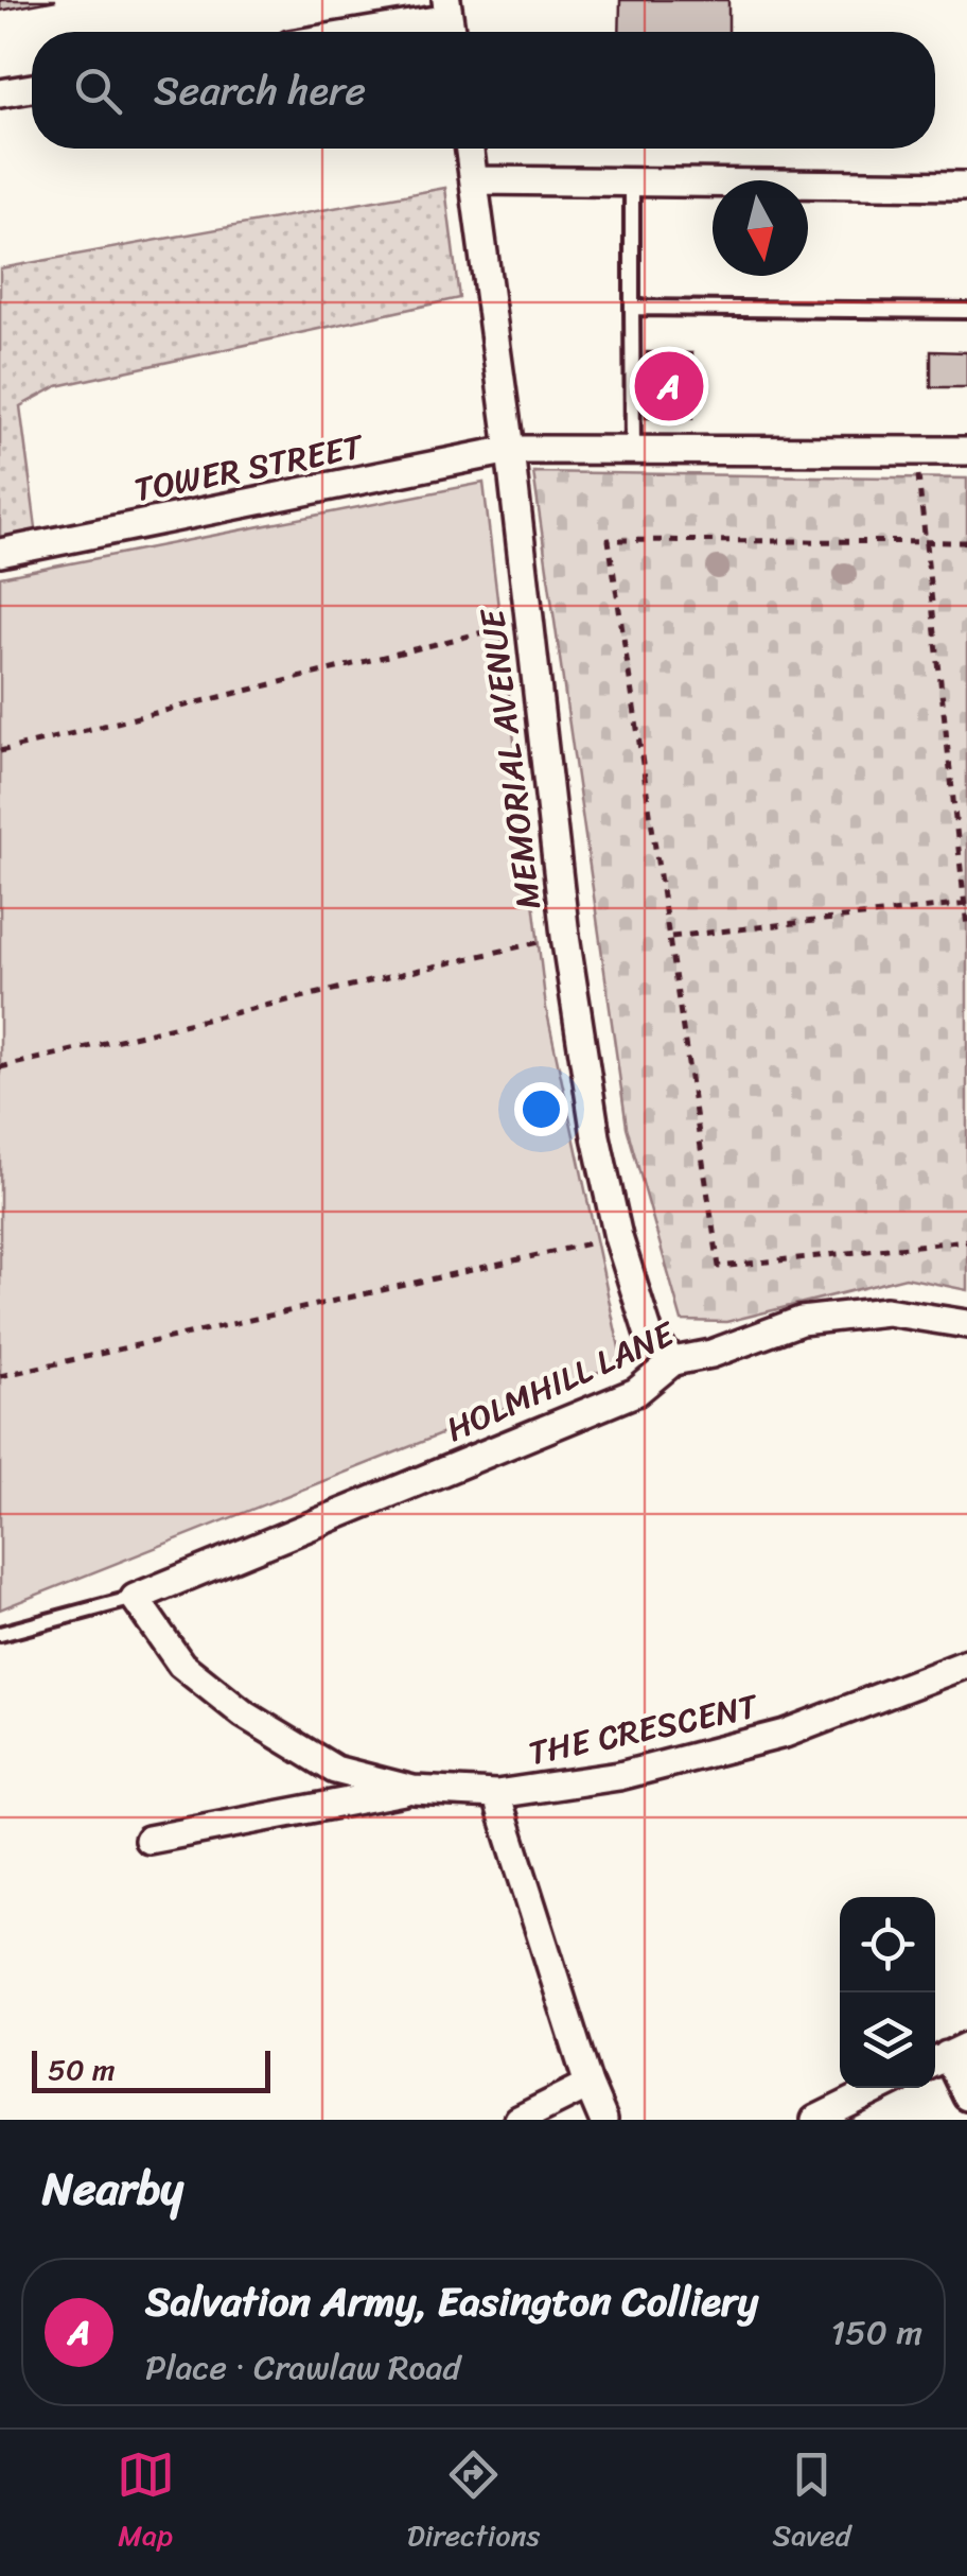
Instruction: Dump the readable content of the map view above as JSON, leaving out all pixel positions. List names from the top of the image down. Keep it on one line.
{"streets":{"street":["TOWER STREET","MEMORIAL AVENUE","HOLMHILL LANE","THE CRESCENT"]},"crossings":[["TOWER STREET","MEMORIAL AVENUE"],["MEMORIAL AVENUE","HOLMHILL LANE"],["HOLMHILL LANE","THE CRESCENT"]],"scale_bar":"50 m","north":"bottom","page":{"search":"Search here","pins":"A","scale":"50 m","heading":"Nearby","list":[{"mark":"A","name":"Salvation Army, Easington Colliery","note":"Place · Crawlaw Road","value":"150 m"}],"nav":["Map","Directions","Saved"]}}
